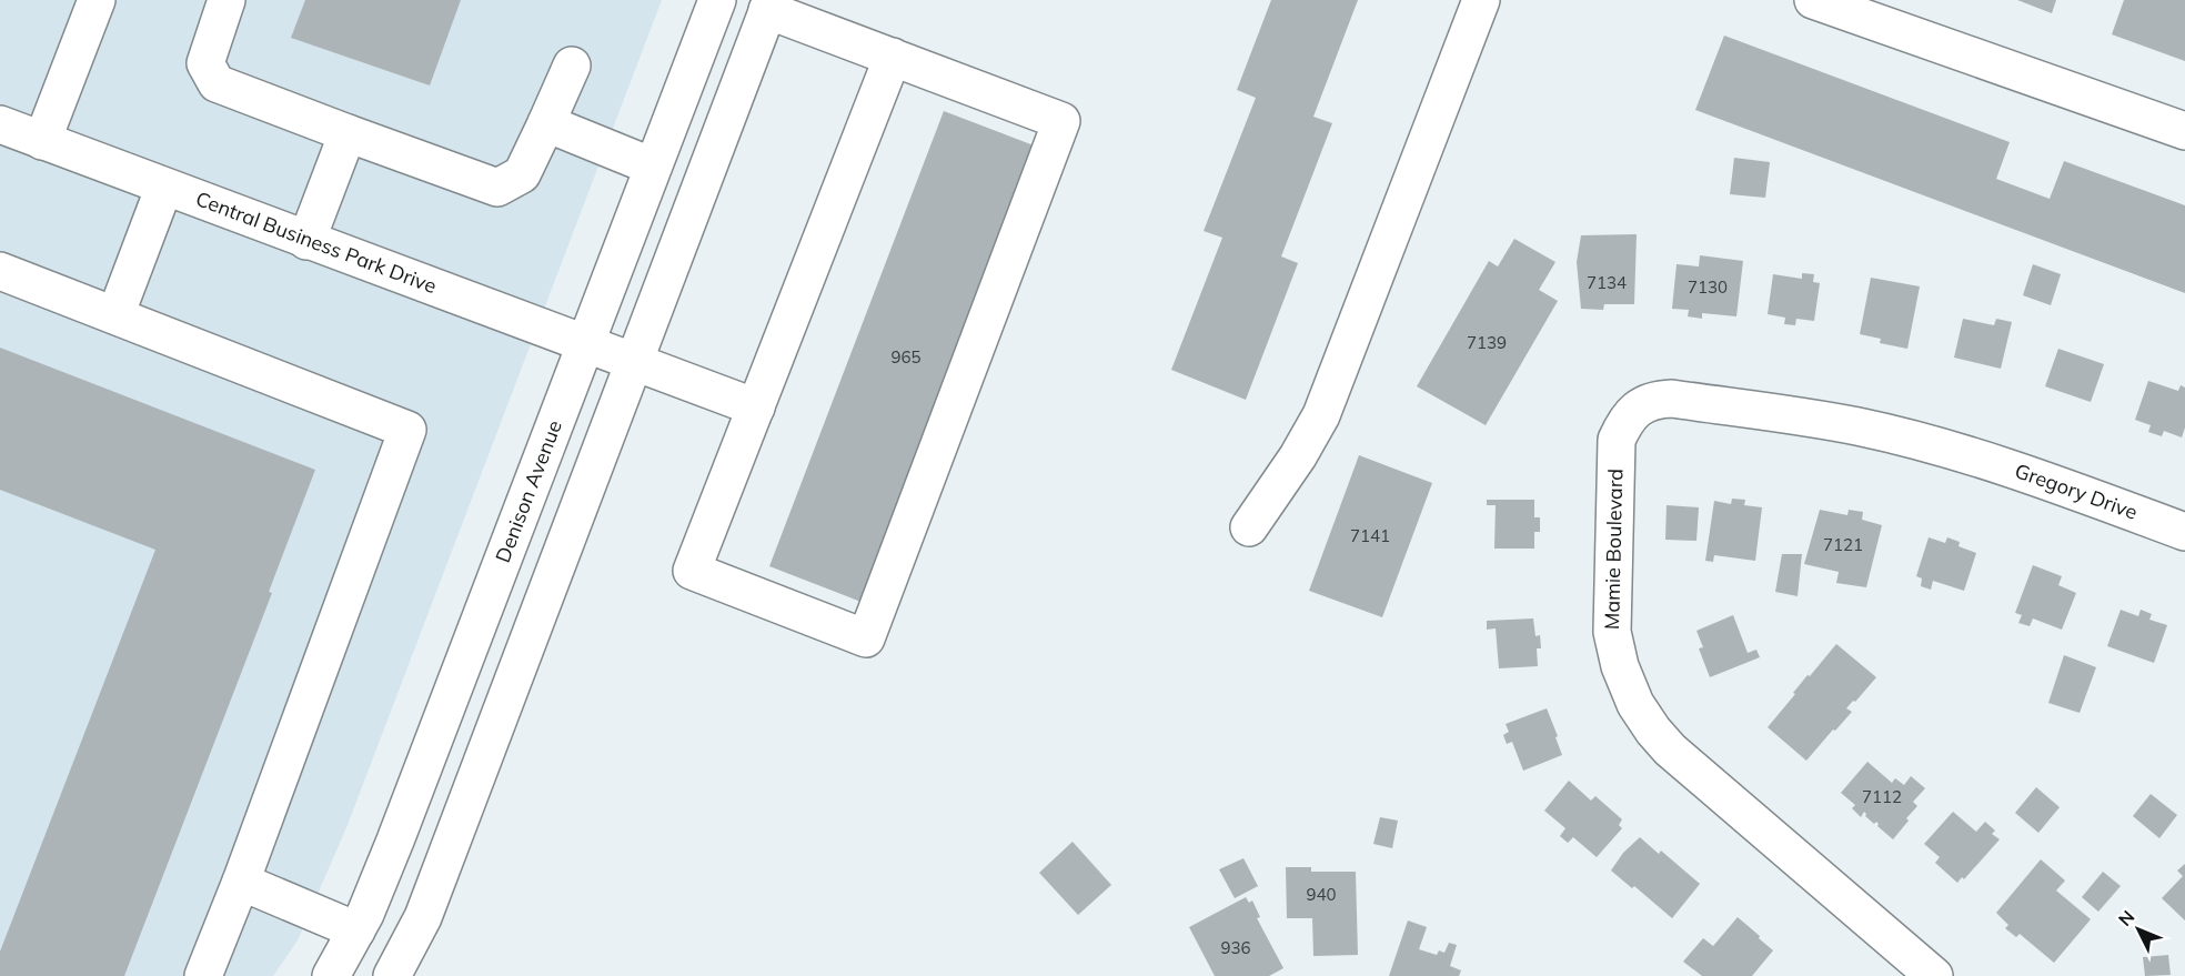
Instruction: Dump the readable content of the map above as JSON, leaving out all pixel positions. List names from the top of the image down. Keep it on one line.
{"streets":{"street":["Central Business Park Drive","Denison Avenue","Gregory Drive","Mamie Boulevard"]},"crossings":[["Central Business Park Drive","Denison Avenue"],["Gregory Drive","Mamie Boulevard"]],"house_numbers":["7134","7130","7139","965","7141","7121","7112","940","936"],"north":"top left"}
